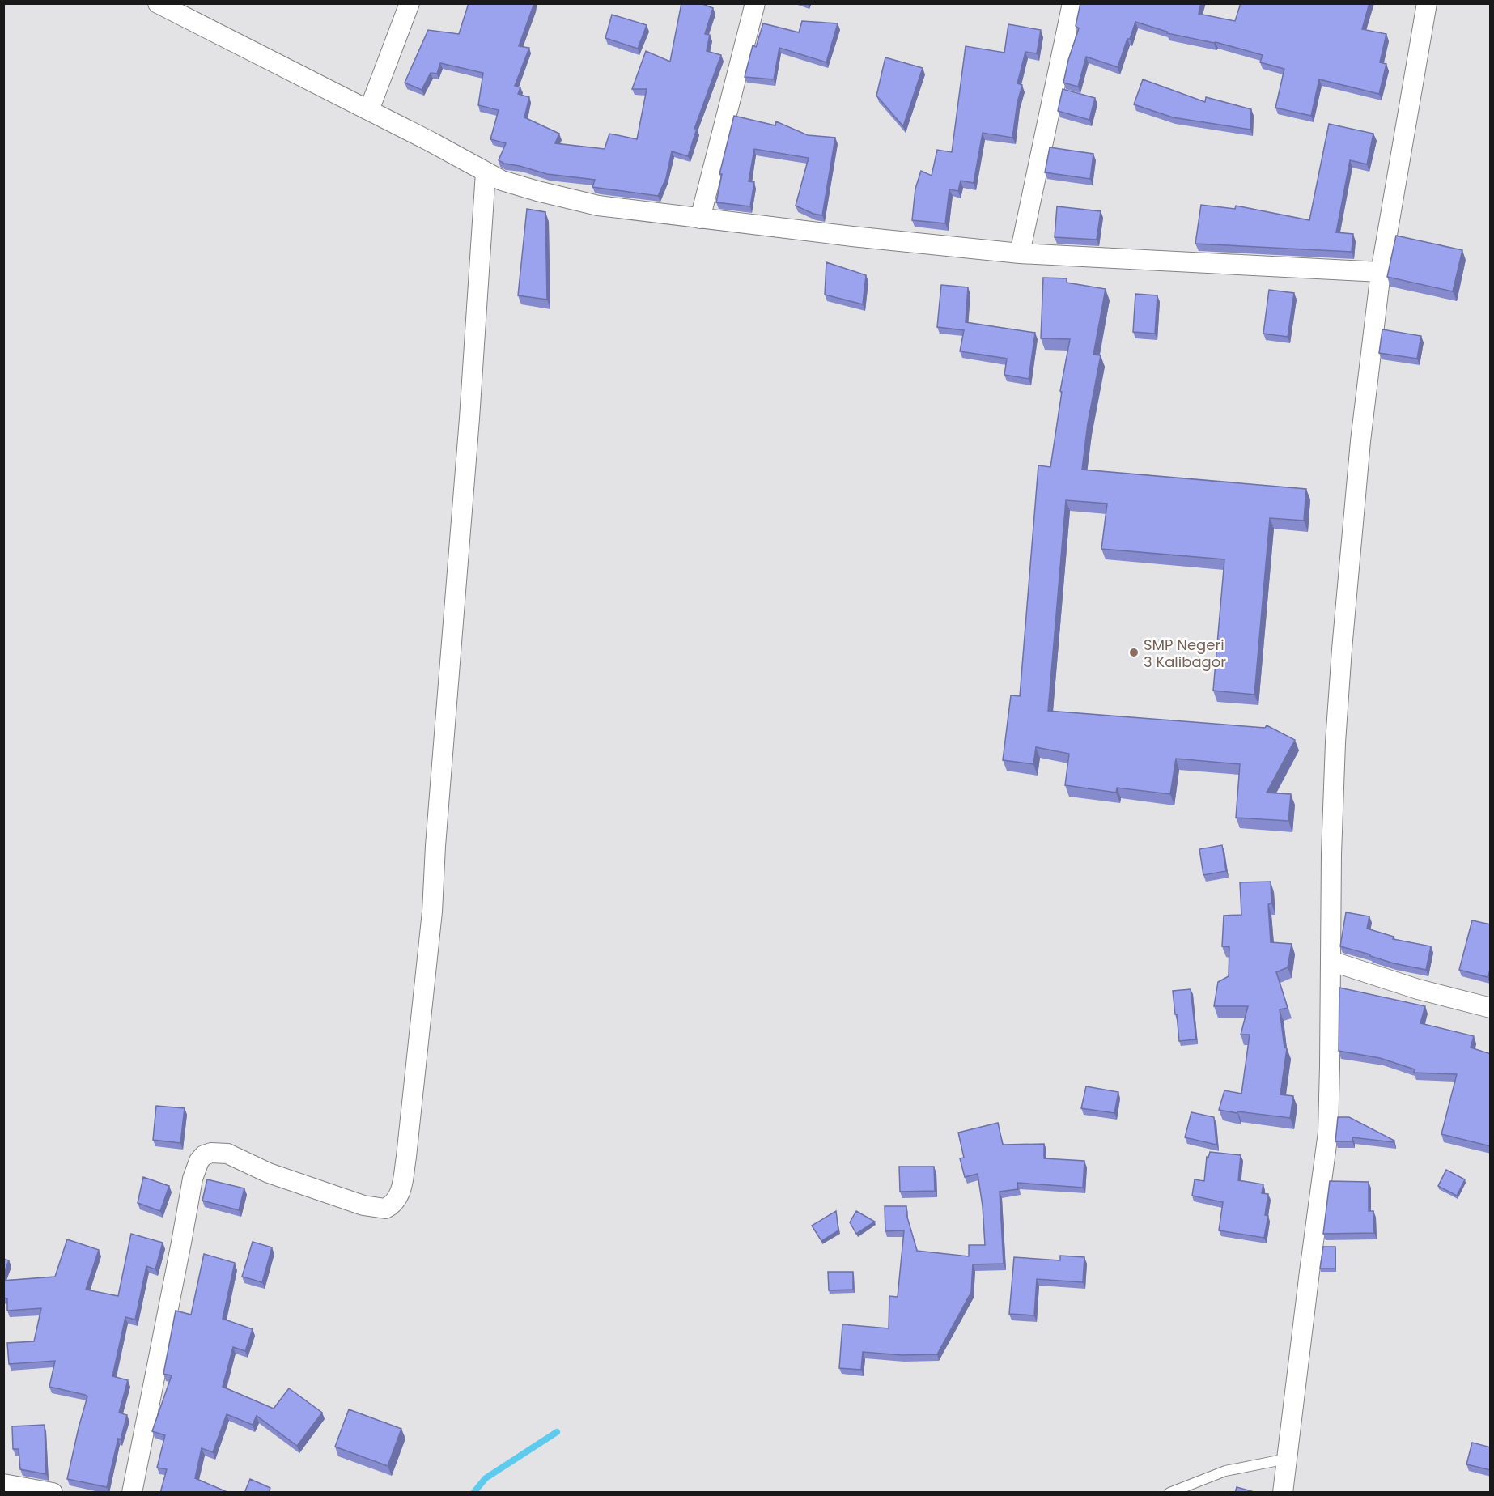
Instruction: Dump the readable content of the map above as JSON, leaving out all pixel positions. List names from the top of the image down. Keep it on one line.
{"places":["SMP Negeri 3 Kalibagor"]}
